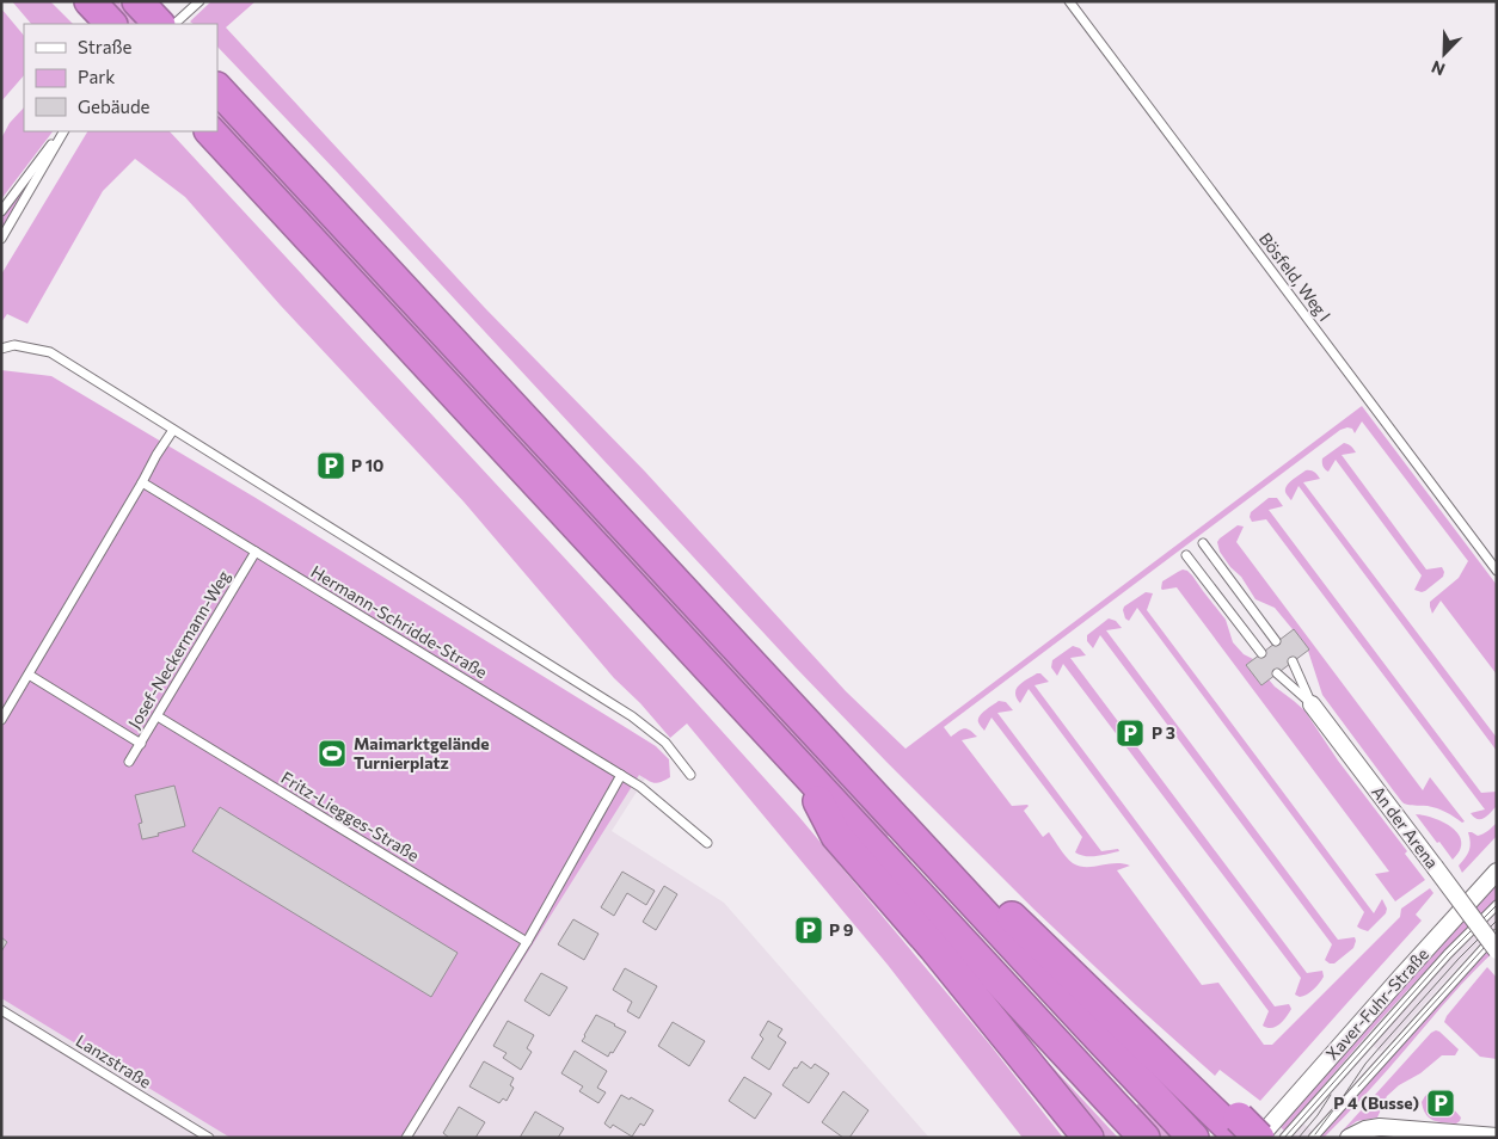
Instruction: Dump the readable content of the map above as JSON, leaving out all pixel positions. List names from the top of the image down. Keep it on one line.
{"streets":{"street":["An der Arena","Xaver-Fuhr-Straße"],"lane":["Bösfeld, Weg I","Hermann-Schridde-Straße","Josef-Neckermann-Weg","Fritz-Liegges-Straße","Lanzstraße"]},"crossings":[["Hermann-Schridde-Straße","Josef-Neckermann-Weg"],["Josef-Neckermann-Weg","Fritz-Liegges-Straße"]],"places":{"parking":["P 10","P 3","P 9","P 4 (Busse)"],"sports":["Maimarktgelände Turnierplatz"]},"legend":["Straße","Park","Gebäude"],"north":"bottom left"}
